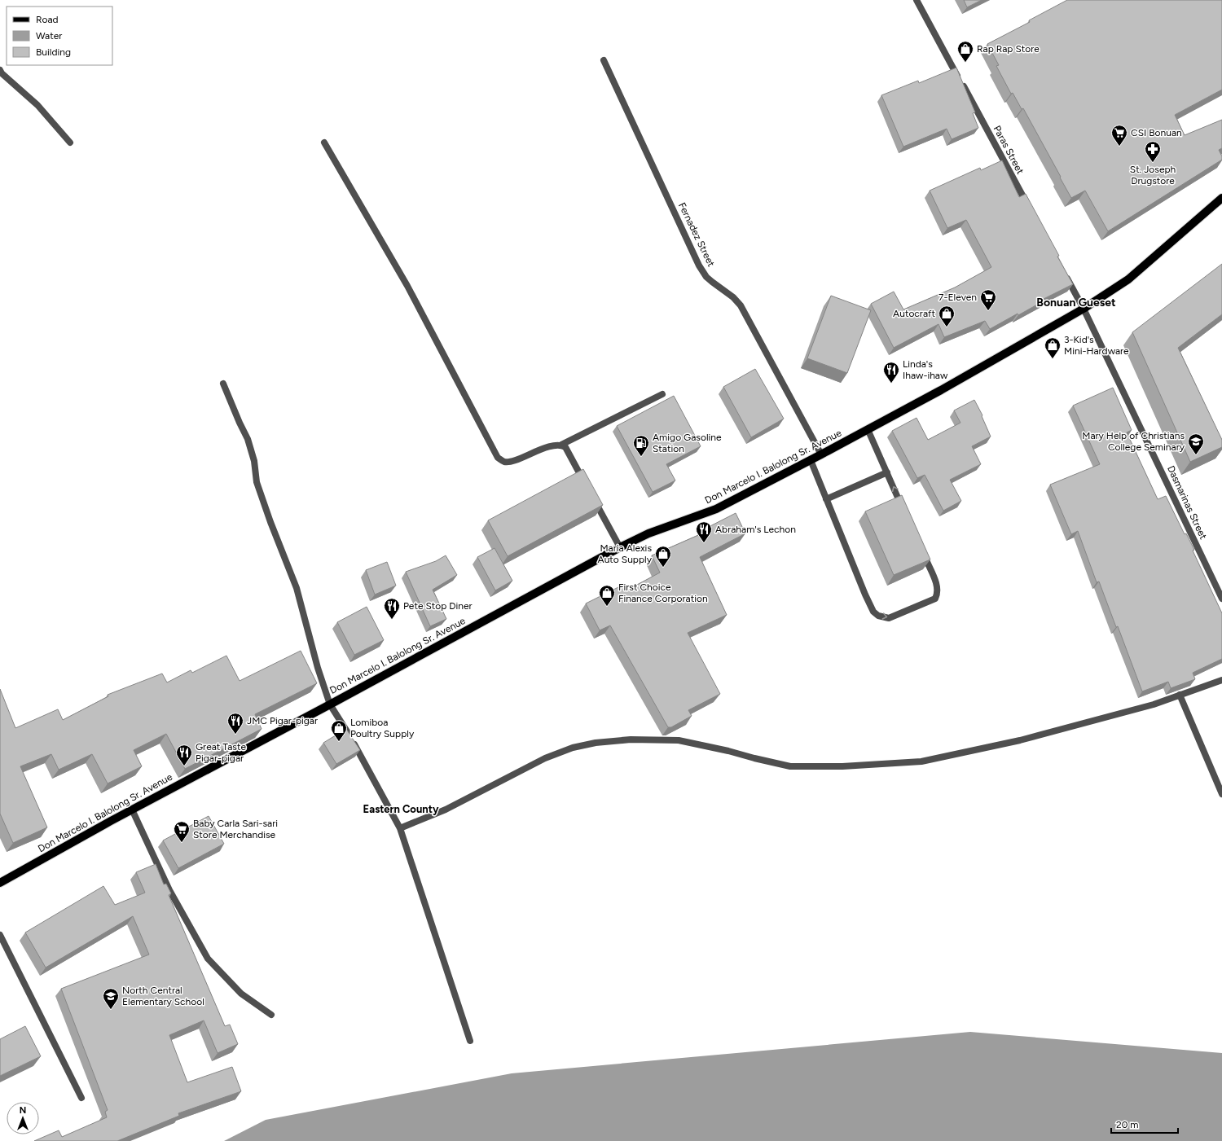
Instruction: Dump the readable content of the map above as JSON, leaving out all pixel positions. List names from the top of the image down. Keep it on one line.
{"streets":{"main road":["Don Marcelo I. Balolong Sr. Avenue"],"street":["Paras Street","Fernadez Street","Dasmarinas Street"]},"crossings":[["Fernadez Street","Don Marcelo I. Balolong Sr. Avenue"],["Don Marcelo I. Balolong Sr. Avenue","Dasmarinas Street"]],"districts":["Bonuan Gueset","Eastern County"],"places":{"shop":["Rap Rap Store","Autocraft","3-Kid's Mini-Hardware","Maria Alexis Auto Supply","First Choice Finance Corporation","Lomiboa Poultry Supply"],"supermarket":["CSI Bonuan","7-Eleven","Baby Carla Sari-sari Store Merchandise"],"pharmacy":["St. Joseph Drugstore"],"restaurant":["Linda's Ihaw-ihaw","Abraham's Lechon","Pete Stop Diner","JMC Pigar-pigar","Great Taste Pigar-pigar"],"school or university":["Mary Help of Christians College Seminary","North Central Elementary School"],"fuel station":["Amigo Gasoline Station"]},"legend":["Road","Water","Building"],"scale_bar":"20 m","north":"top"}
